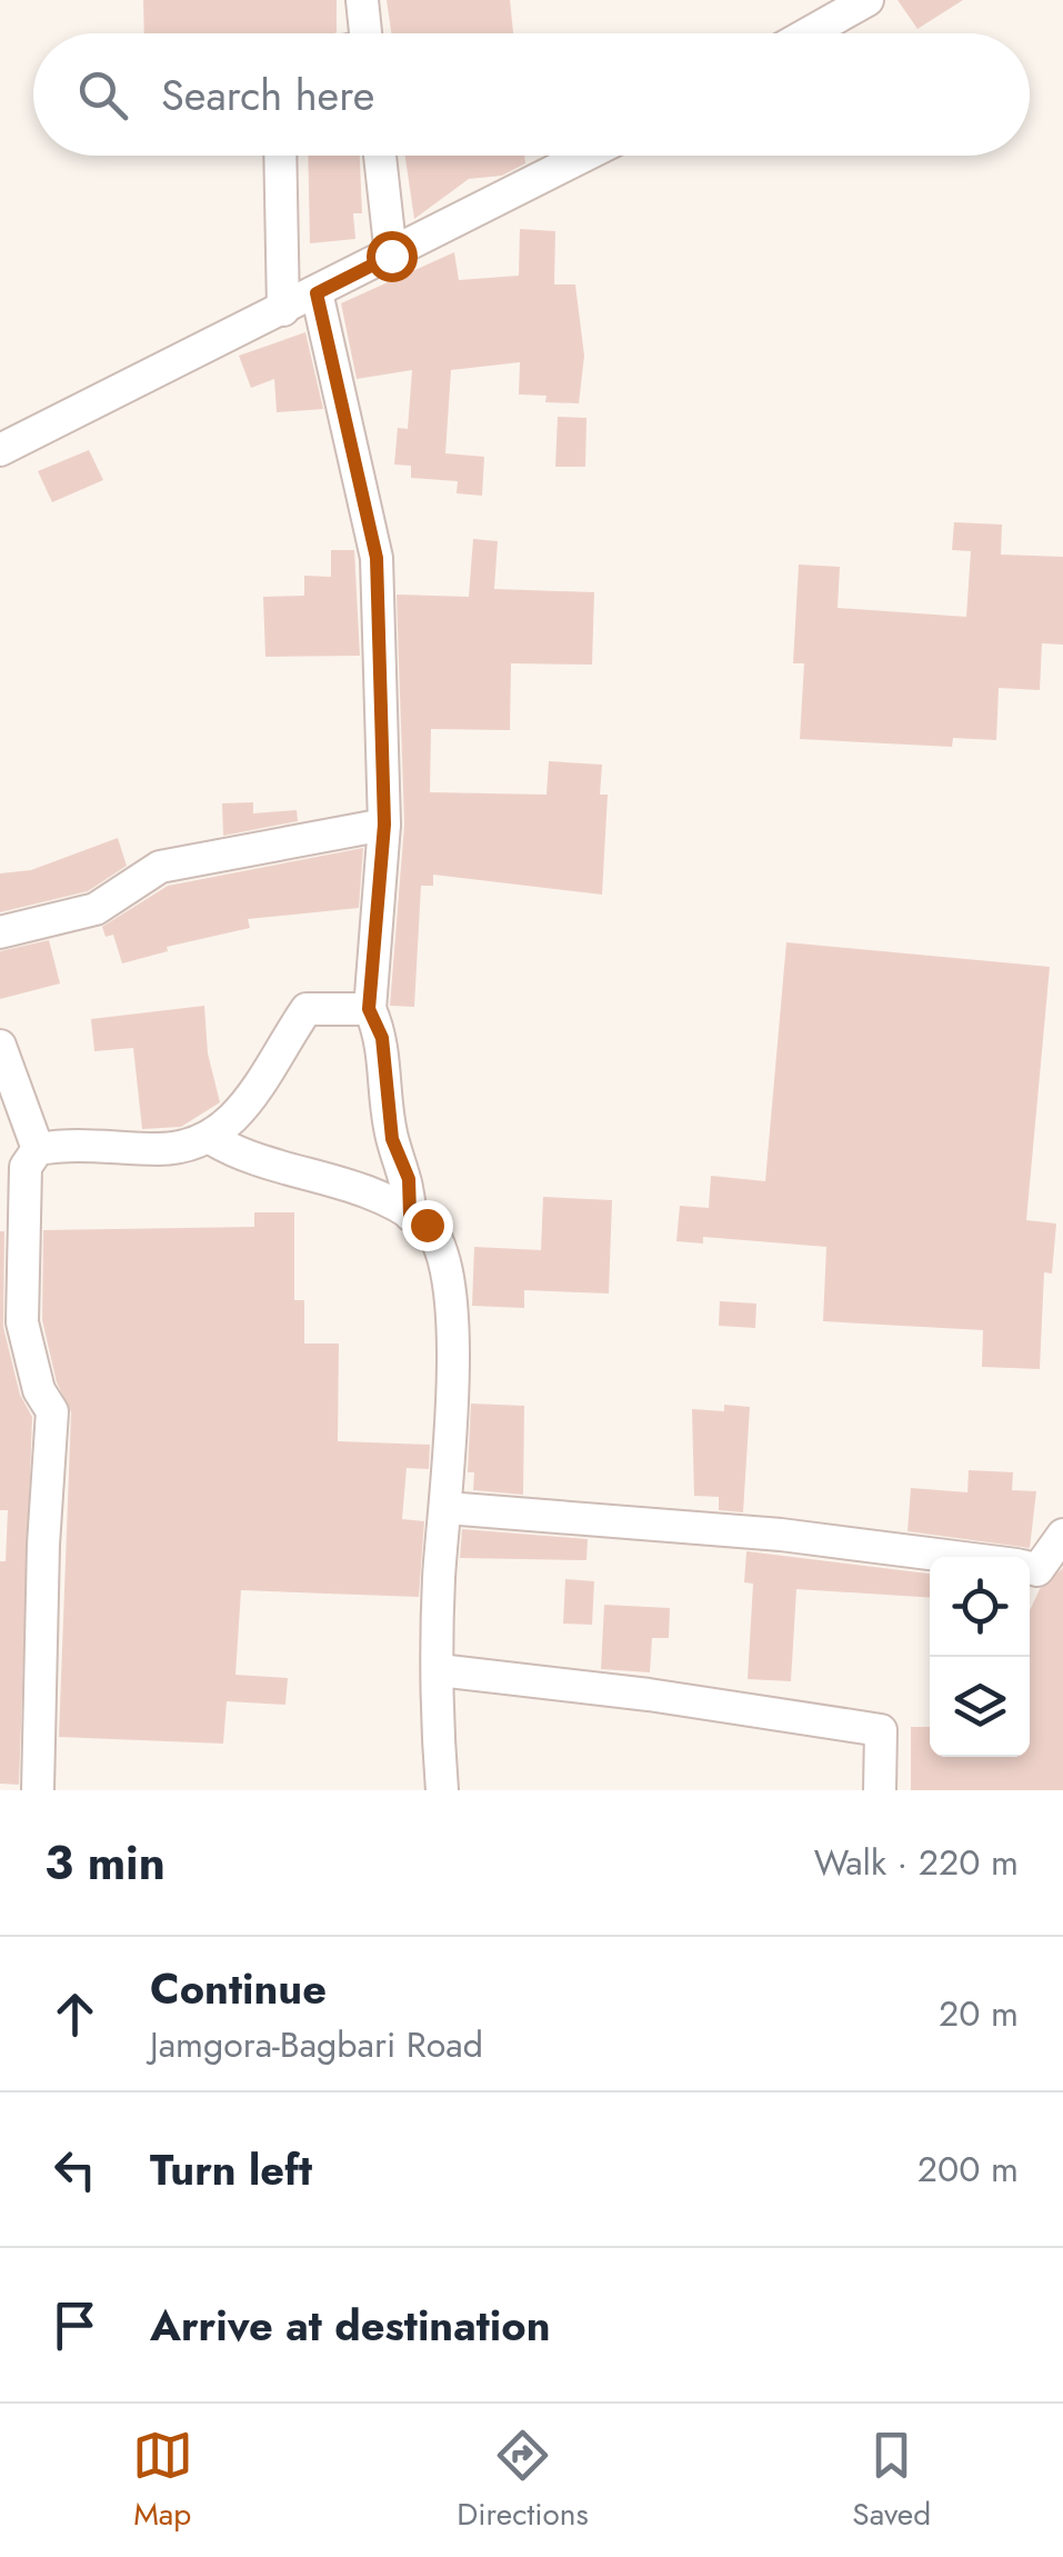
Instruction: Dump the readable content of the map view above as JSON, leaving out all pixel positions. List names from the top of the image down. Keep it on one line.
{"page":{"search":"Search here","heading":["3 min","Walk · 220 m"],"list":[["Continue","Jamgora-Bagbari Road","20 m"],["Turn left","200 m"],"Arrive at destination"],"nav":["Map","Directions","Saved"]}}
